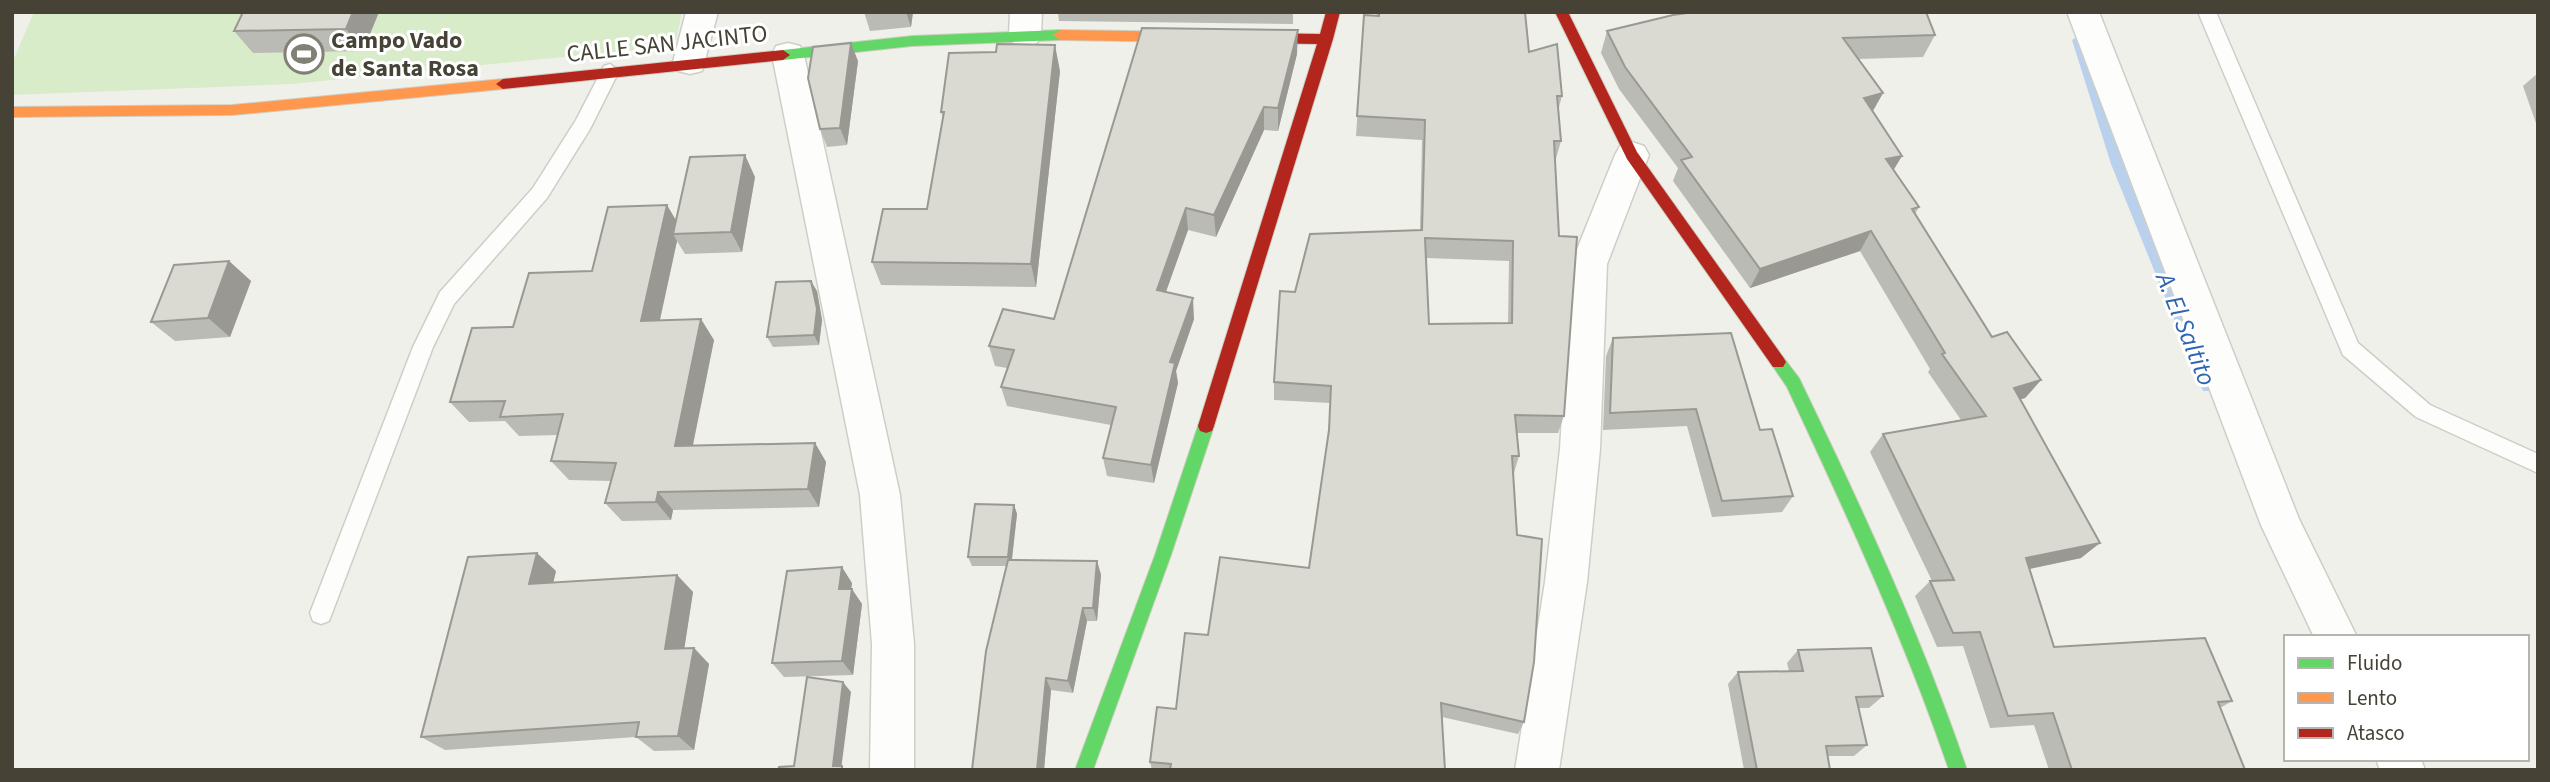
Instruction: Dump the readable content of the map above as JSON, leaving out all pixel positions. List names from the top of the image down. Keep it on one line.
{"streets":{"street":["CALLE SAN JACINTO"]},"water":["A. El Saltito"],"places":{"sports":["Campo Vado de Santa Rosa"]},"legend":["Fluido","Lento","Atasco"]}
